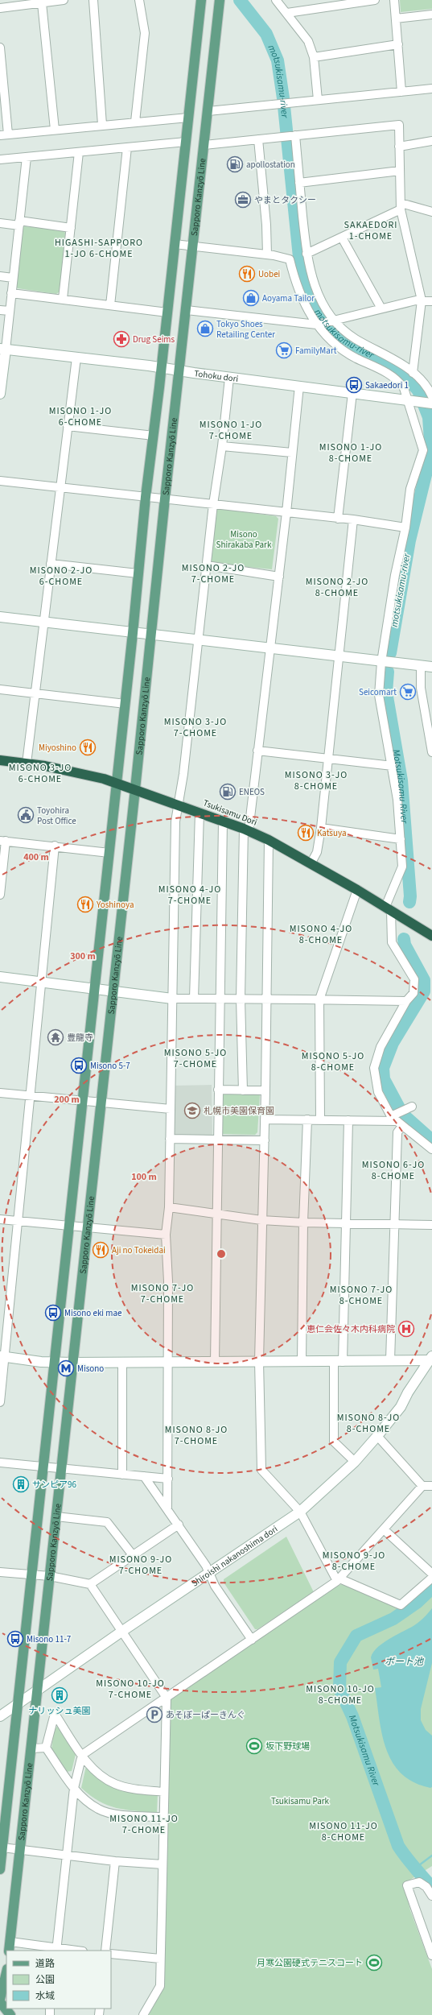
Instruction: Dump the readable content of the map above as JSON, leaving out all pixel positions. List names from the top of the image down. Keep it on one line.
{"streets":{"highway":["Tsukisamu Dori"],"main road":["Sapporo Kanzyō Line"],"street":["Tohoku dori","Shiroishi nakanoshima dori"]},"crossings":[["Sapporo Kanzyō Line","Tohoku dori"],["Sapporo Kanzyō Line","Tsukisamu Dori"],["Sapporo Kanzyō Line","Shiroishi nakanoshima dori"]],"districts":["SAKAEDORI 1-CHOME","HIGASHI-SAPPORO 1-JO 6-CHOME","MISONO 1-JO 6-CHOME","MISONO 1-JO 7-CHOME","MISONO 1-JO 8-CHOME","MISONO 2-JO 7-CHOME","MISONO 2-JO 6-CHOME","MISONO 2-JO 8-CHOME","MISONO 3-JO 7-CHOME","MISONO 3-JO 6-CHOME","MISONO 3-JO 8-CHOME","MISONO 4-JO 7-CHOME","MISONO 4-JO 8-CHOME","MISONO 5-JO 7-CHOME","MISONO 5-JO 8-CHOME","MISONO 6-JO 8-CHOME","MISONO 7-JO 7-CHOME","MISONO 7-JO 8-CHOME","MISONO 8-JO 8-CHOME","MISONO 8-JO 7-CHOME","MISONO 9-JO 8-CHOME","MISONO 9-JO 7-CHOME","MISONO 10-JO 7-CHOME","MISONO 10-JO 8-CHOME","MISONO 11-JO 7-CHOME","MISONO 11-JO 8-CHOME"],"water":["motsukisamu-river","Motsukisamu River","ボート池"],"parks":["Misono Shirakaba Park","Tsukisamu Park"],"places":{"fuel station":["apollostation","ENEOS"],"office":["やまとタクシー"],"restaurant":["Uobei","Miyoshino","Katsuya","Yoshinoya","Aji no Tokeidai"],"shop":["Aoyama Tailor","Tokyo Shoes Retailing Center"],"pharmacy":["Drug Seims"],"supermarket":["FamilyMart","Seicomart"],"bus stop":["Sakaedori 1","Misono 5-7","Misono eki mae","Misono 11-7"],"public building":["Toyohira Post Office"],"temple":["豊龍寺"],"school or university":["札幌市美園保育園"],"hospital":["恵仁会佐々木内科病院"],"metro station":["Misono"],"building":["サンピア96","ナリッシュ美園"],"parking":["あそぼーぱーきんぐ"],"sports":["坂下野球場","月寒公園硬式テニスコート"]},"legend":["道路","公園","水域"],"rings":["400 m","300 m","200 m","100 m"]}
